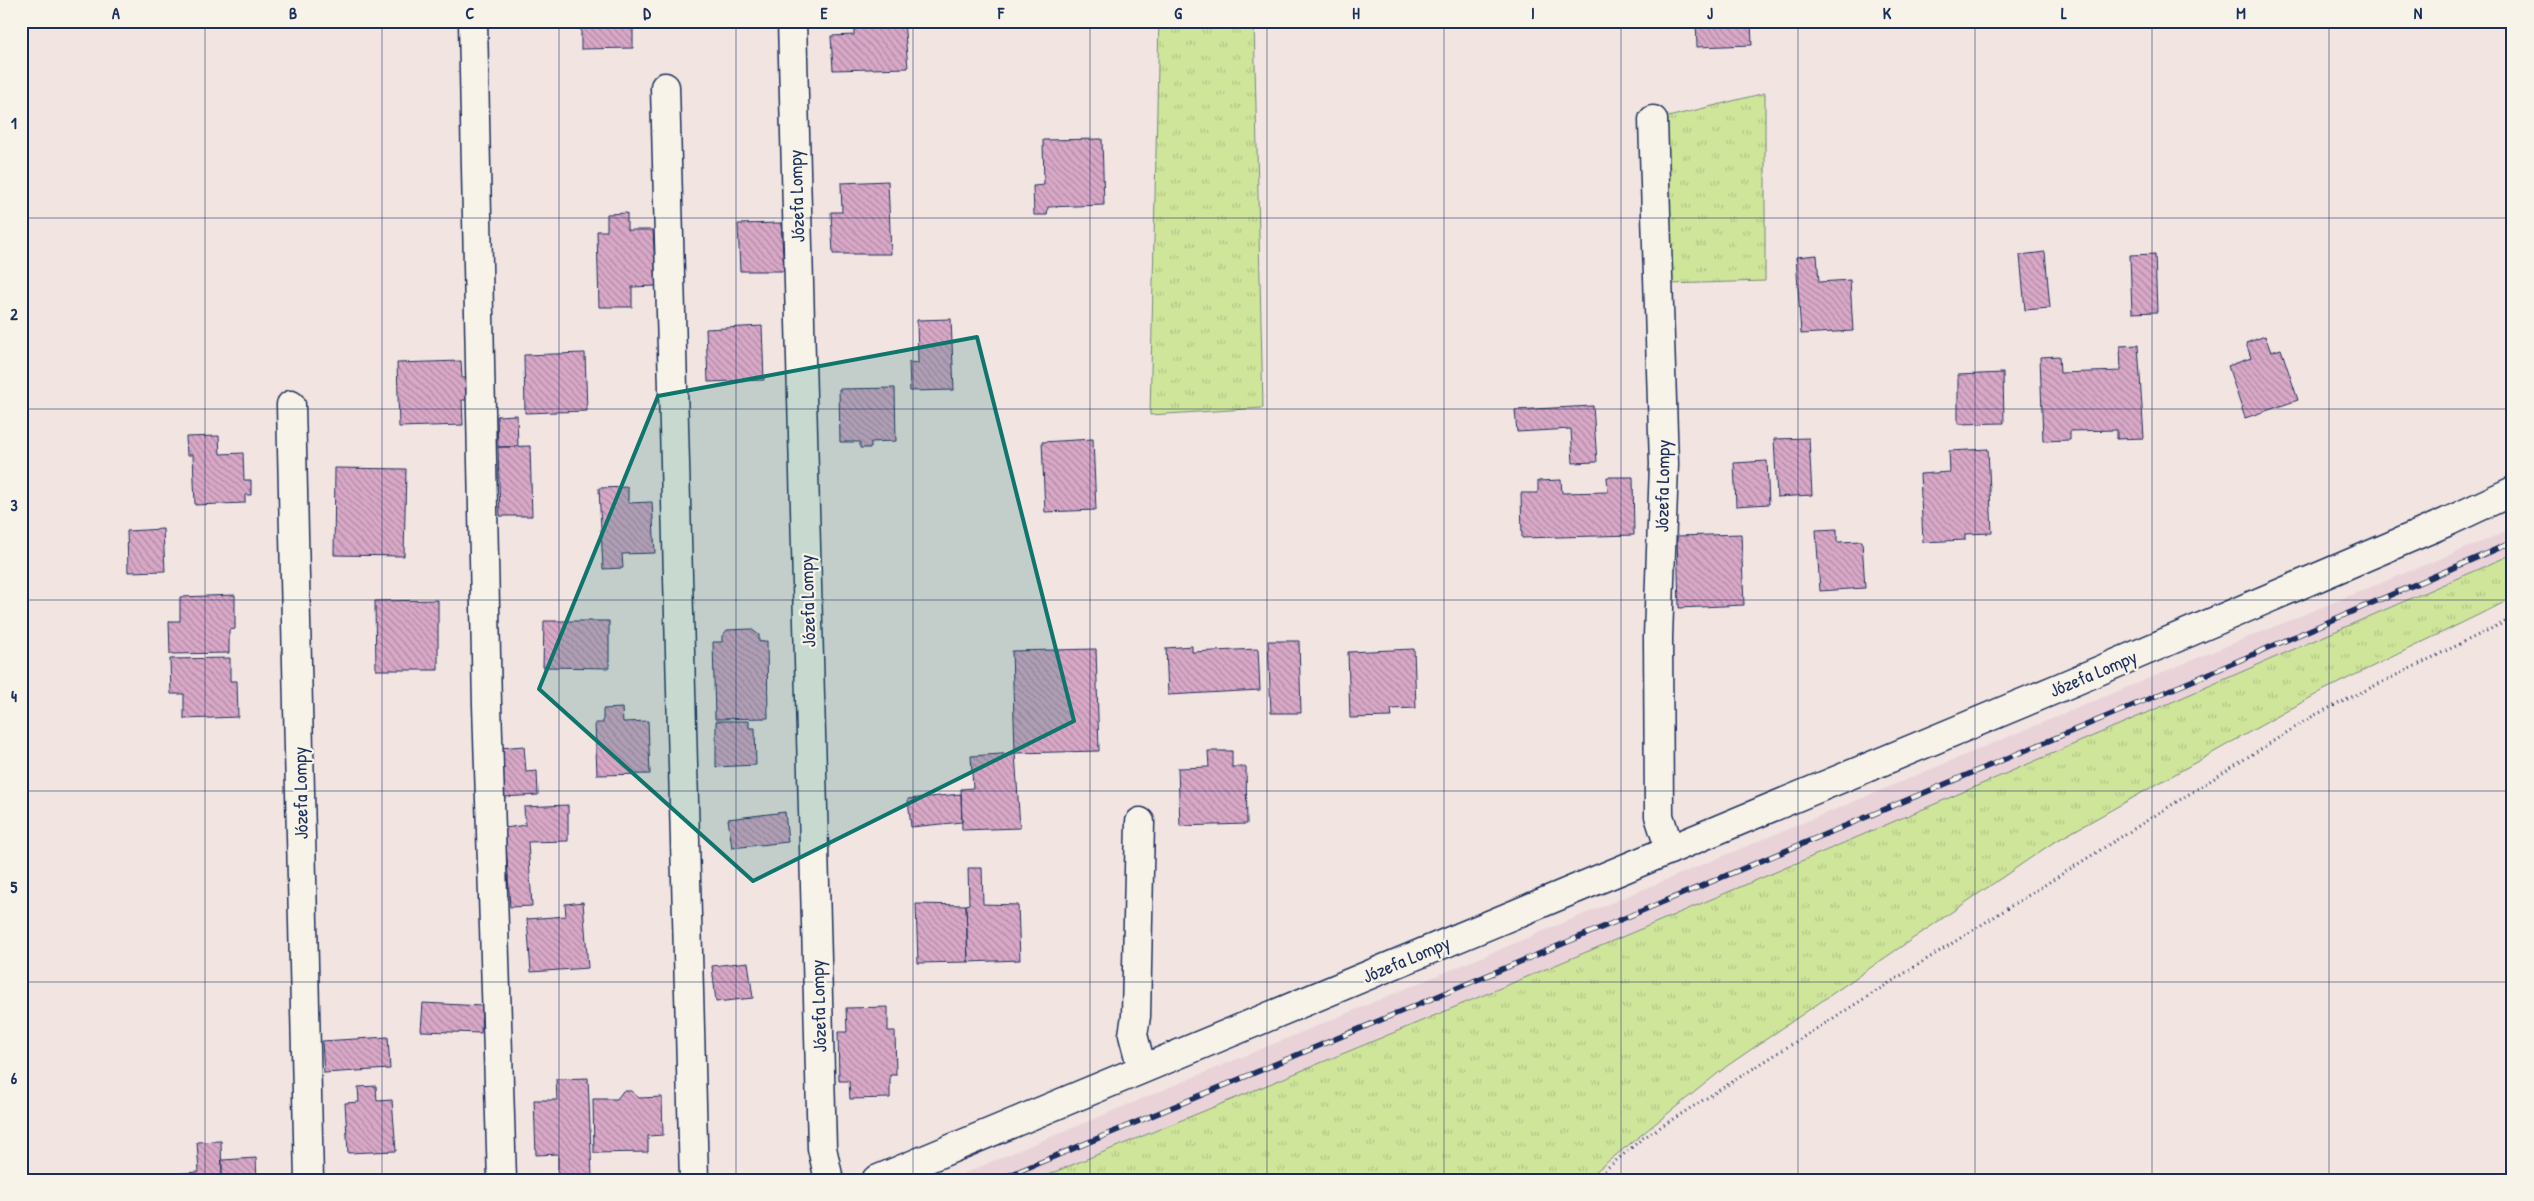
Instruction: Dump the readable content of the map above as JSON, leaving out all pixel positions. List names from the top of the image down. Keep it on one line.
{"streets":{"street":["Józefa Lompy"]},"grid":{"columns":["A","B","C","D","E","F","G","H","I","J","K","L","M","N"],"rows":["1","2","3","4","5","6"]}}
